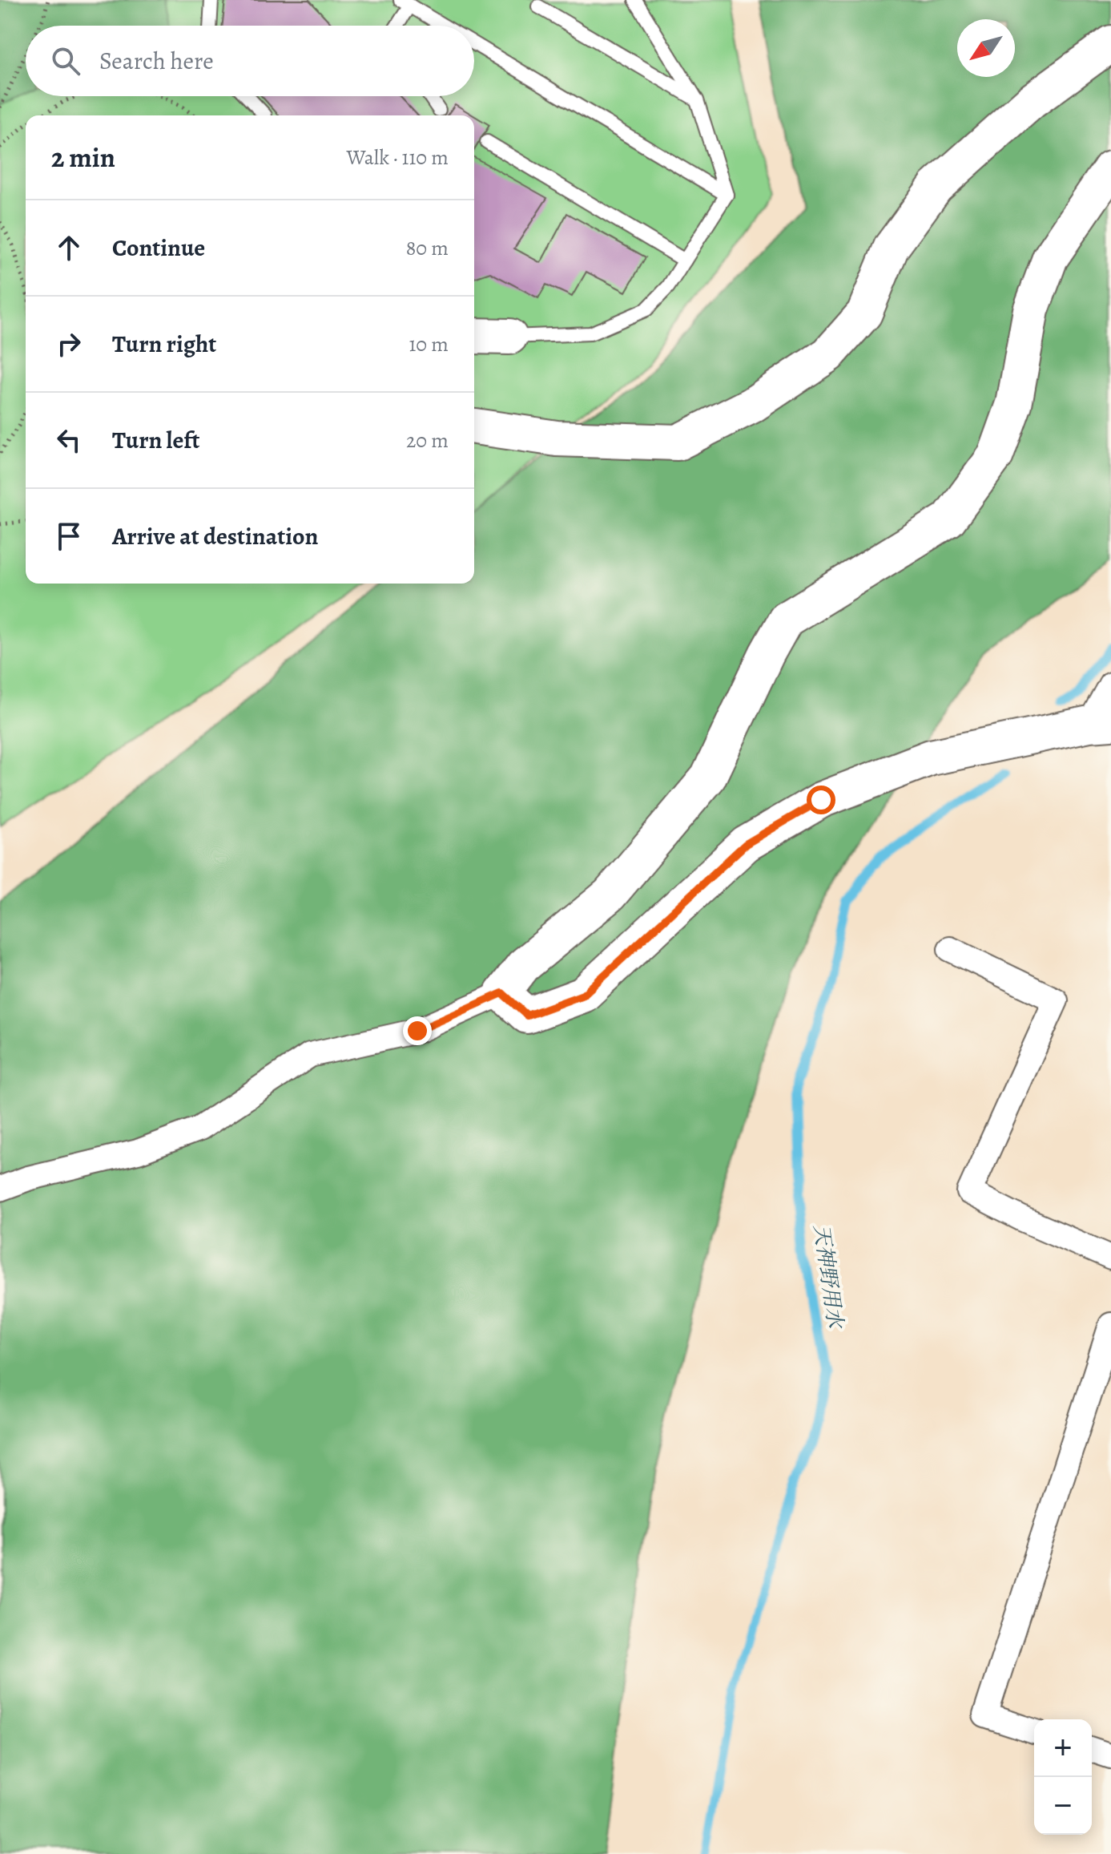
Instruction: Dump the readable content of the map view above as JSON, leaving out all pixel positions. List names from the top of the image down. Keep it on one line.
{"water":["天神野用水"],"north":"bottom left","page":{"search":"Search here","heading":["2 min","Walk · 110 m"],"list":[["Continue","80 m"],["Turn right","10 m"],["Turn left","20 m"],"Arrive at destination"],"map_buttons":["+","−"]}}
